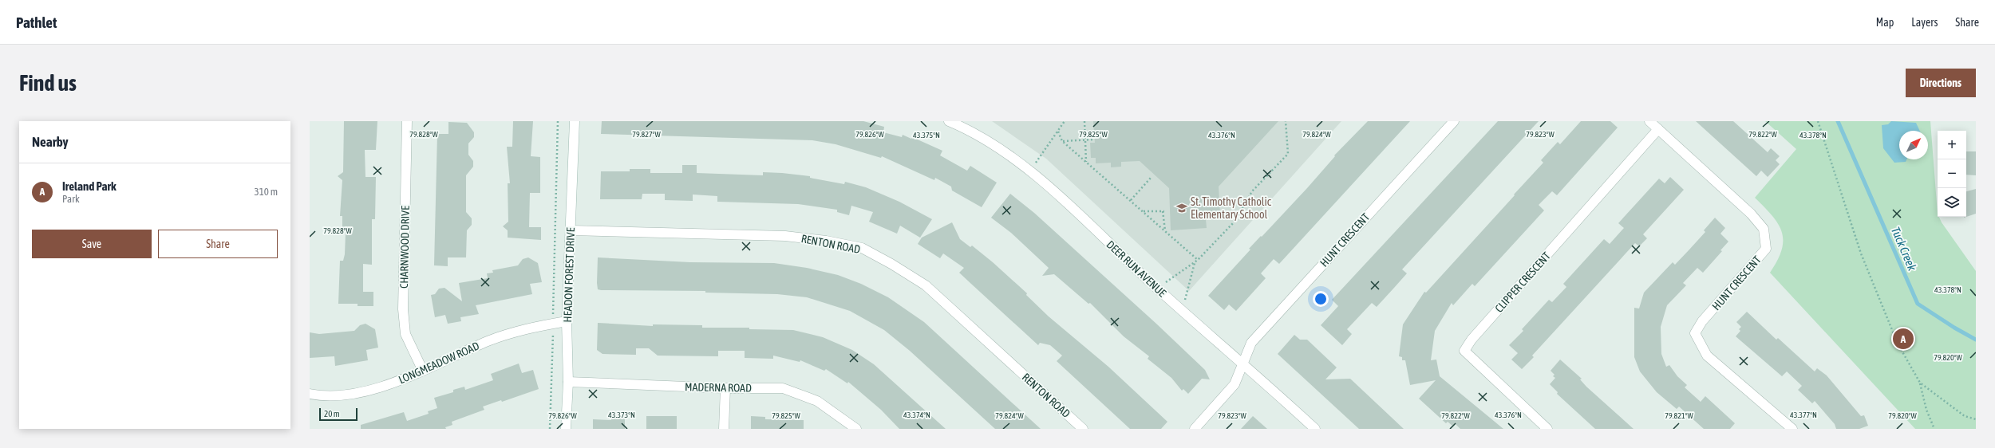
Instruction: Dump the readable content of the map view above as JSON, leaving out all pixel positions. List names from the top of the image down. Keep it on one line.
{"streets":{"street":["HUNT CRESCENT","RENTON ROAD","CHARNWOOD DRIVE","DEER RUN AVENUE","HEADON FOREST DRIVE","CLIPPER CRESCENT","LONGMEADOW ROAD","MADERNA ROAD"]},"crossings":[["HUNT CRESCENT","DEER RUN AVENUE"],["HUNT CRESCENT","CLIPPER CRESCENT"],["RENTON ROAD","HEADON FOREST DRIVE"],["CHARNWOOD DRIVE","LONGMEADOW ROAD"],["HEADON FOREST DRIVE","LONGMEADOW ROAD"],["HEADON FOREST DRIVE","MADERNA ROAD"]],"water":["Tuck Creek"],"places":{"school or university":["St. Timothy Catholic Elementary School"]},"scale_bar":"20 m","north":"top right","page":{"header":"Pathlet","nav":["Map","Layers","Share"],"buttons":["Directions",["Save","Share"]],"title":"Find us","heading":"Nearby","map_buttons":["+","−"],"list":[{"mark":"A","name":"Ireland Park","note":"Park","value":"310 m"}],"pins":"A","scale":"20 m"},"coordinates":["79.828°W","79.827°W","79.826°W","79.825°W","79.824°W","79.823°W","79.822°W","43.378°N","43.375°N","43.376°N","79.820°W","43.373°N","43.374°N","43.377°N","79.821°W"]}
